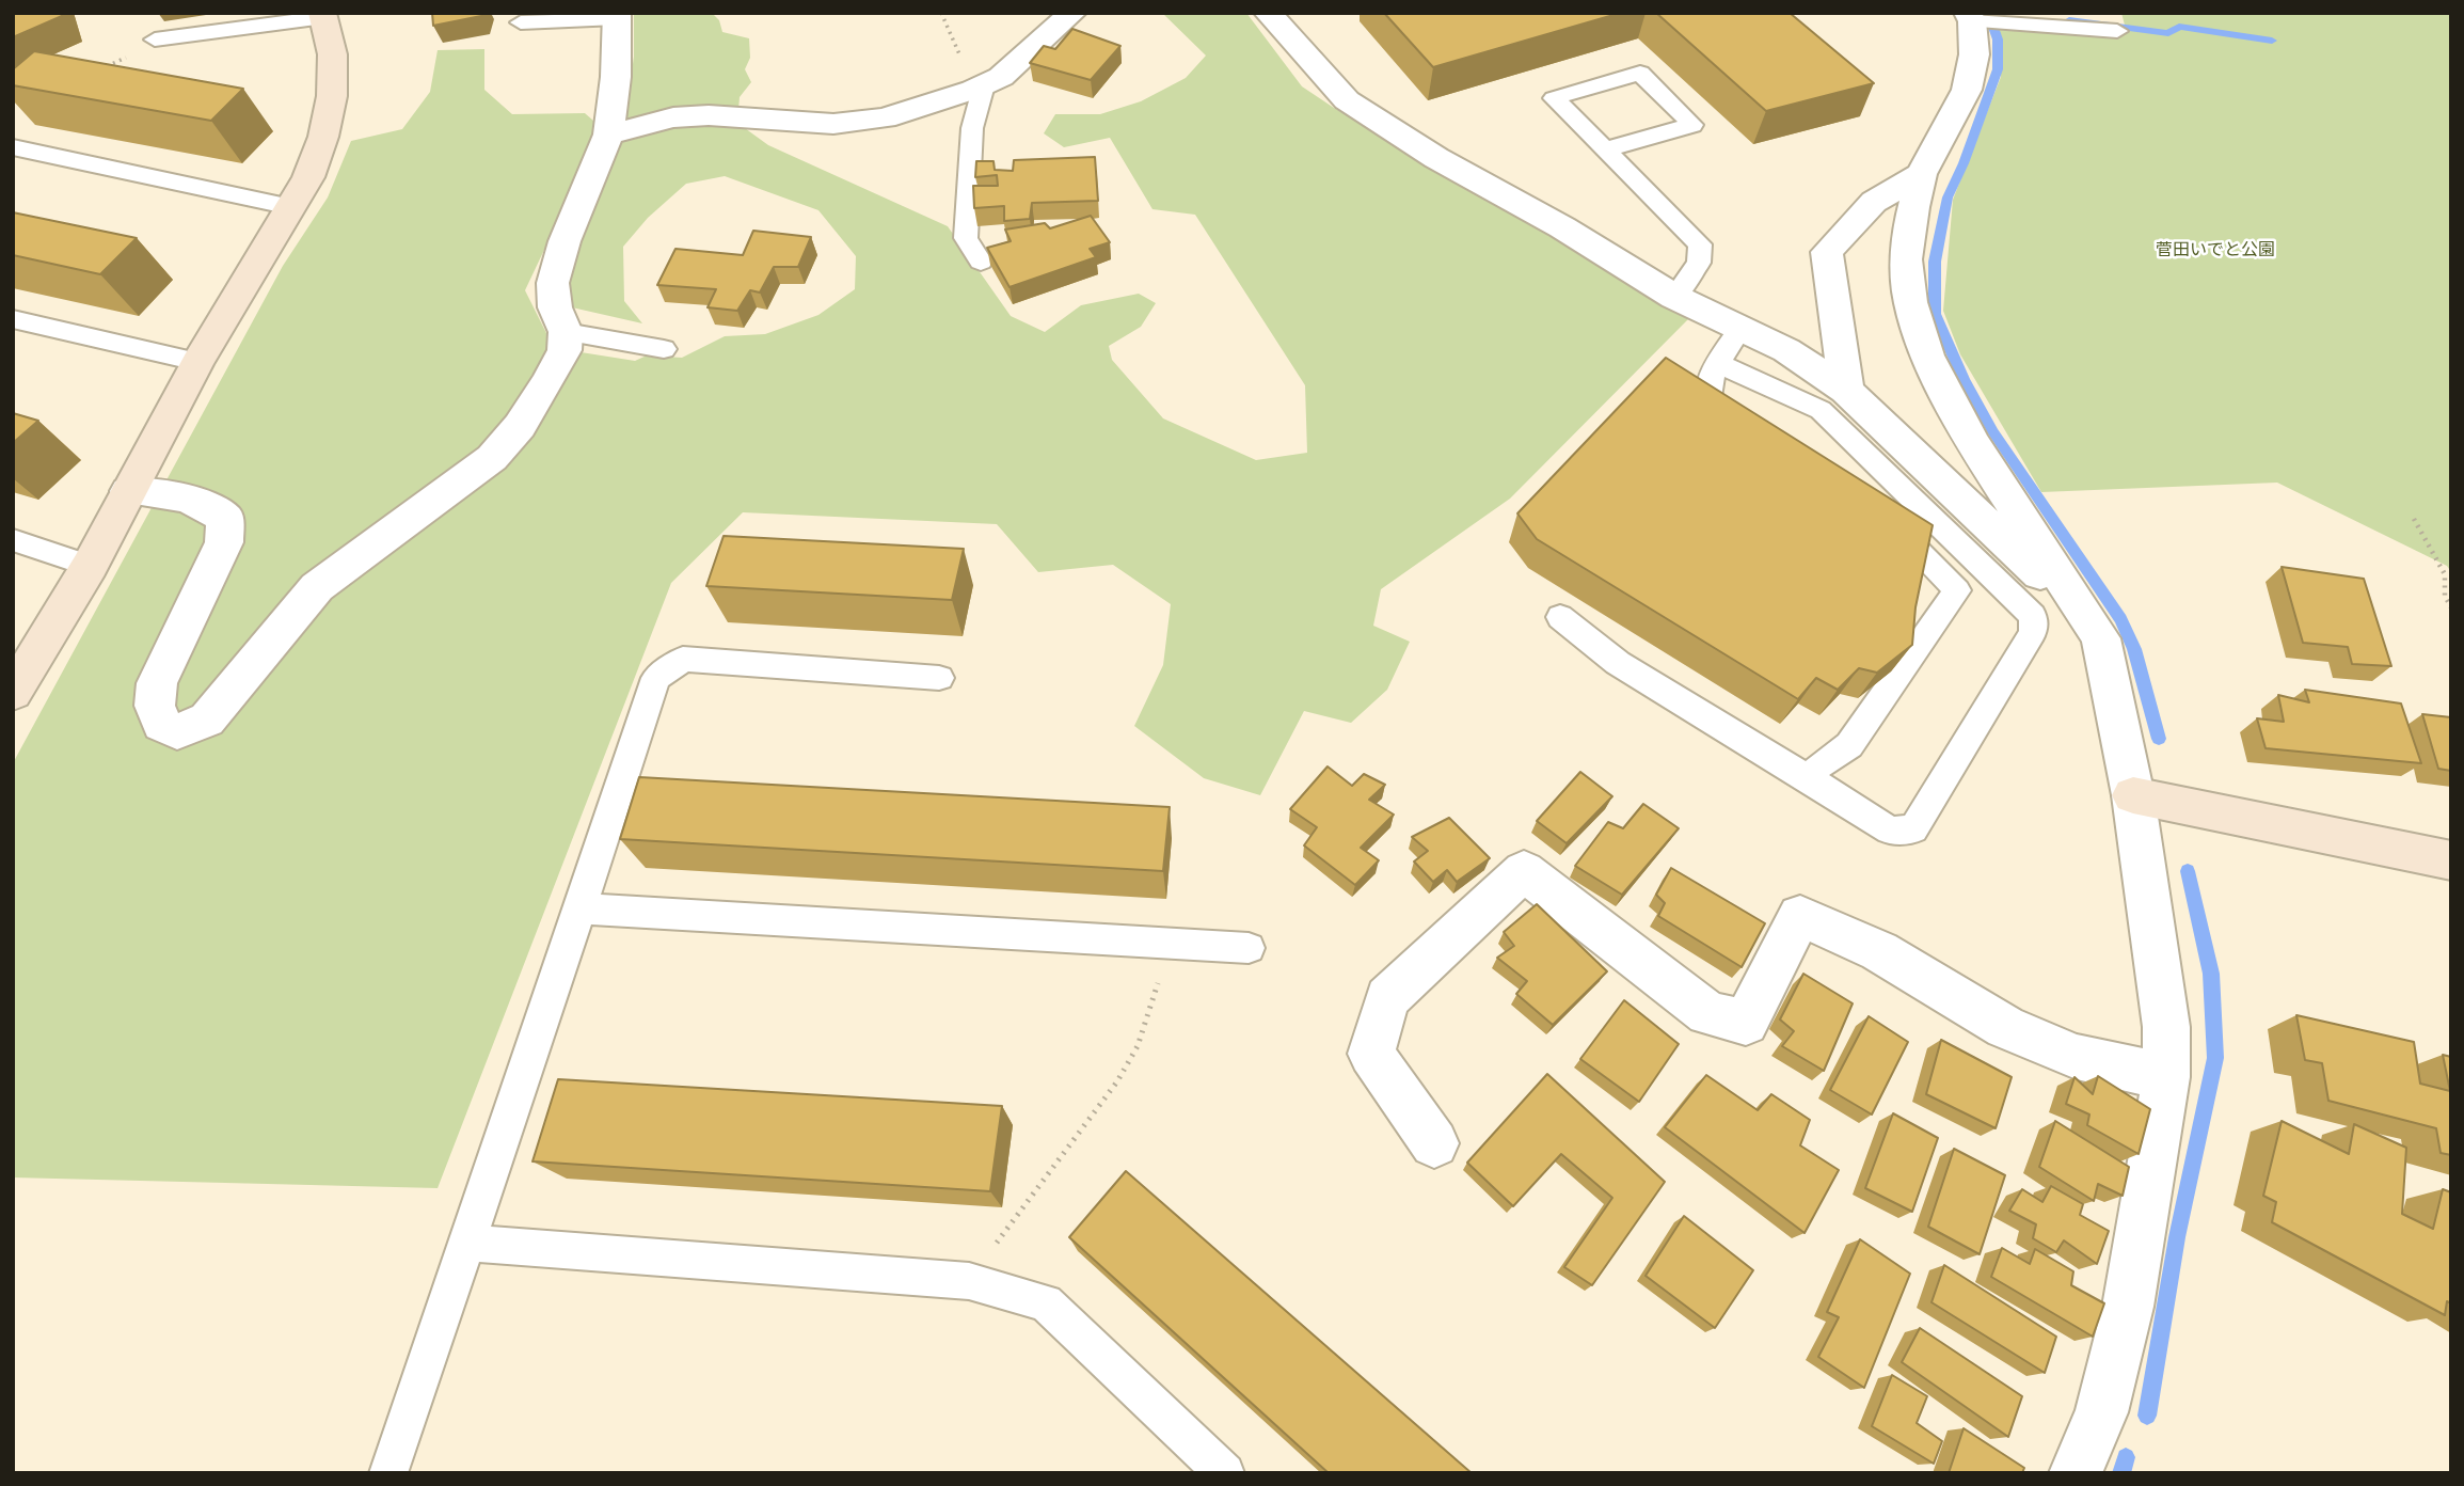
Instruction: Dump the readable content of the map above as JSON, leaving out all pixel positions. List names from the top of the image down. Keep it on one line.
{"parks":["菅田いでと公園"]}
